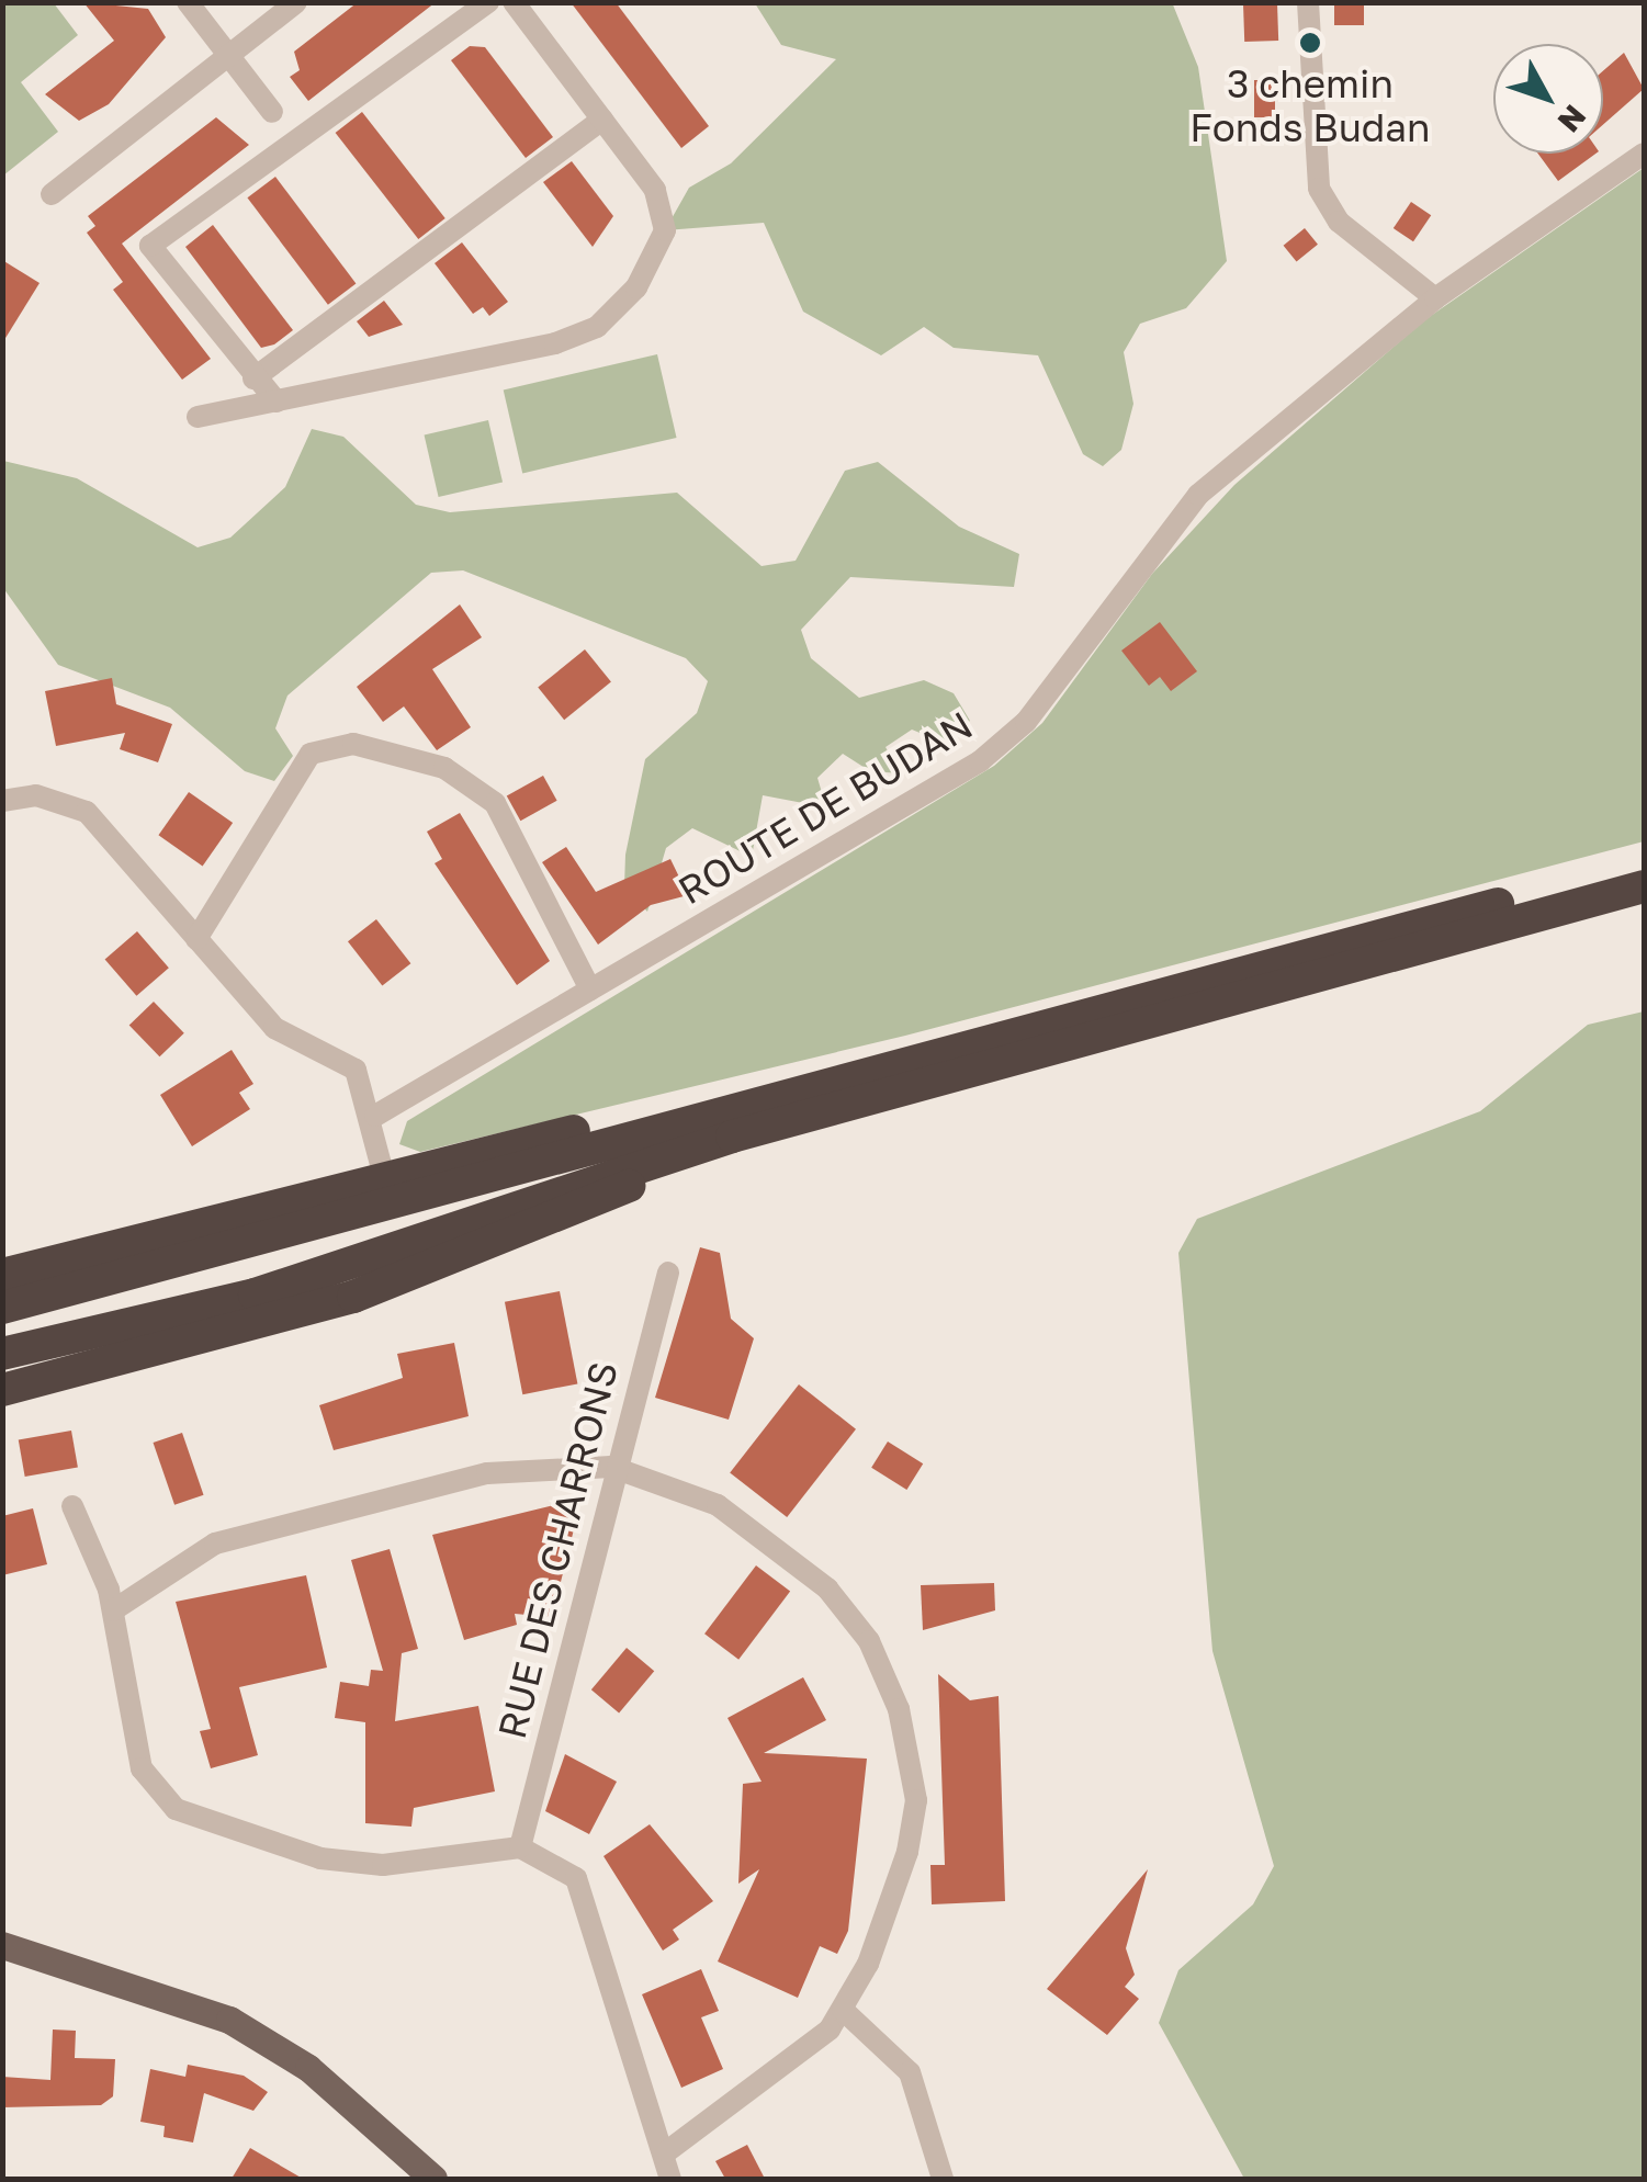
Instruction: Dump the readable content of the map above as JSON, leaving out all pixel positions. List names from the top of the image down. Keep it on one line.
{"streets":{"street":["ROUTE DE BUDAN","RUE DES CHARRONS"]},"places":["3 chemin Fonds Budan"],"north":"bottom right"}
